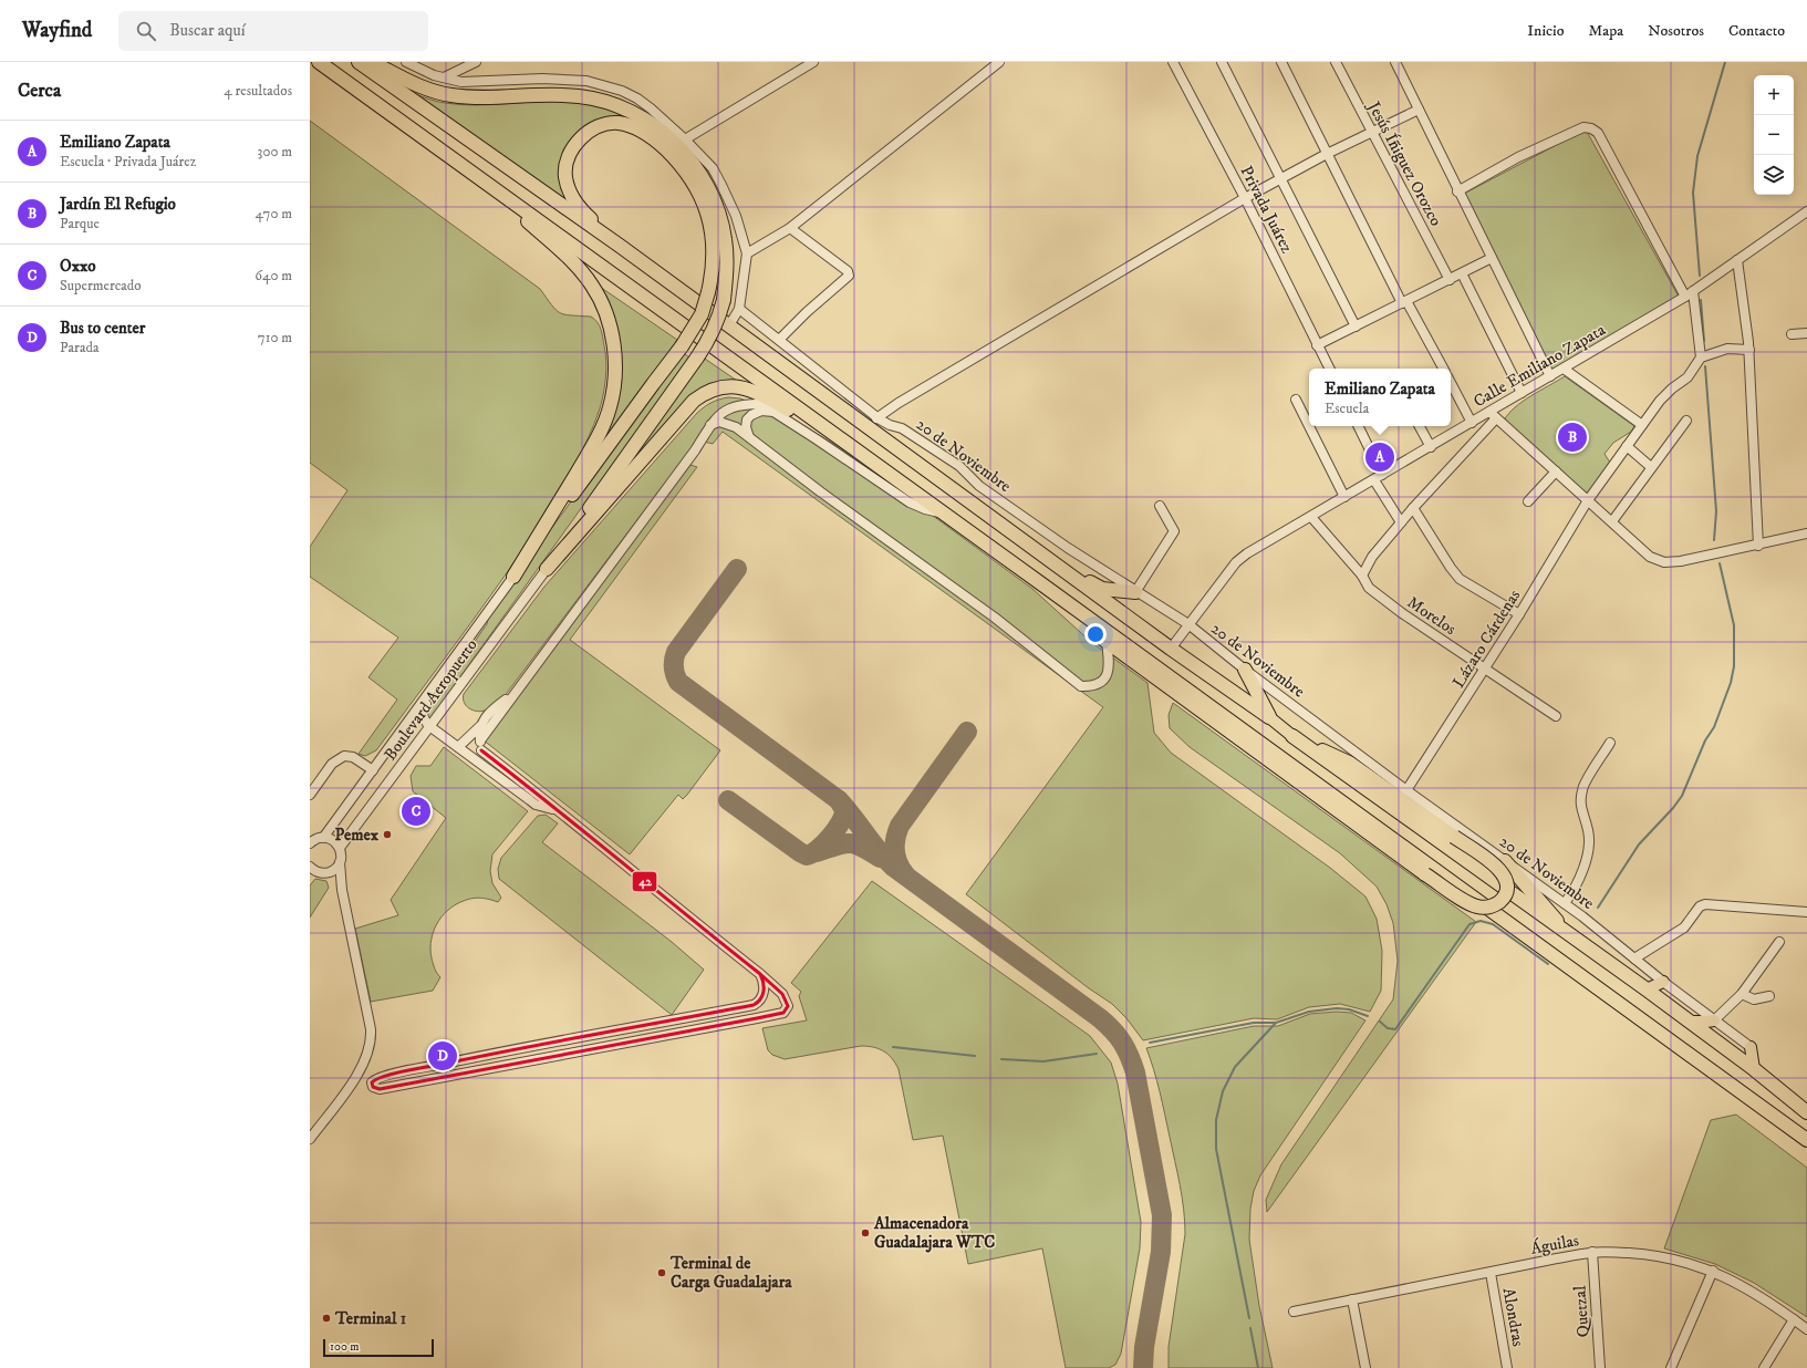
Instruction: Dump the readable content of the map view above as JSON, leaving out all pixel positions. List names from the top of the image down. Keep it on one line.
{"streets":{"street":["Jesús Íñiguez Orozco","Privada Juárez","Calle Emiliano Zapata","20 de Noviembre","Morelos","Lázaro Cárdenas","Boulevard Aeropuerto","Águilas","Quetzal","Alondras"]},"crossings":[["Calle Emiliano Zapata","20 de Noviembre"],["Calle Emiliano Zapata","Morelos"],["20 de Noviembre","Lázaro Cárdenas"],["Morelos","Lázaro Cárdenas"],["Águilas","Quetzal"],["Águilas","Alondras"]],"places":["Pemex","Almacenadora Guadalajara WTC","Terminal de Carga Guadalajara","Terminal 1"],"lines":["transit line 42"],"scale_bar":"100 m","page":{"header":"Wayfind","search":"Buscar aquí","nav":["Inicio","Mapa","Nosotros","Contacto"],"heading":["Cerca","4 resultados"],"map_buttons":["+","−"],"list":[{"mark":"A","name":"Emiliano Zapata","note":"Escuela · Privada Juárez","value":"300 m"},{"mark":"B","name":"Jardín El Refugio","note":"Parque","value":"470 m"},{"mark":"C","name":"Oxxo","note":"Supermercado","value":"640 m"},{"mark":"D","name":"Bus to center","note":"Parada","value":"710 m"}],"popup":["Emiliano Zapata","Escuela"],"pins":["B","A","C","D"],"scale":"100 m"}}
